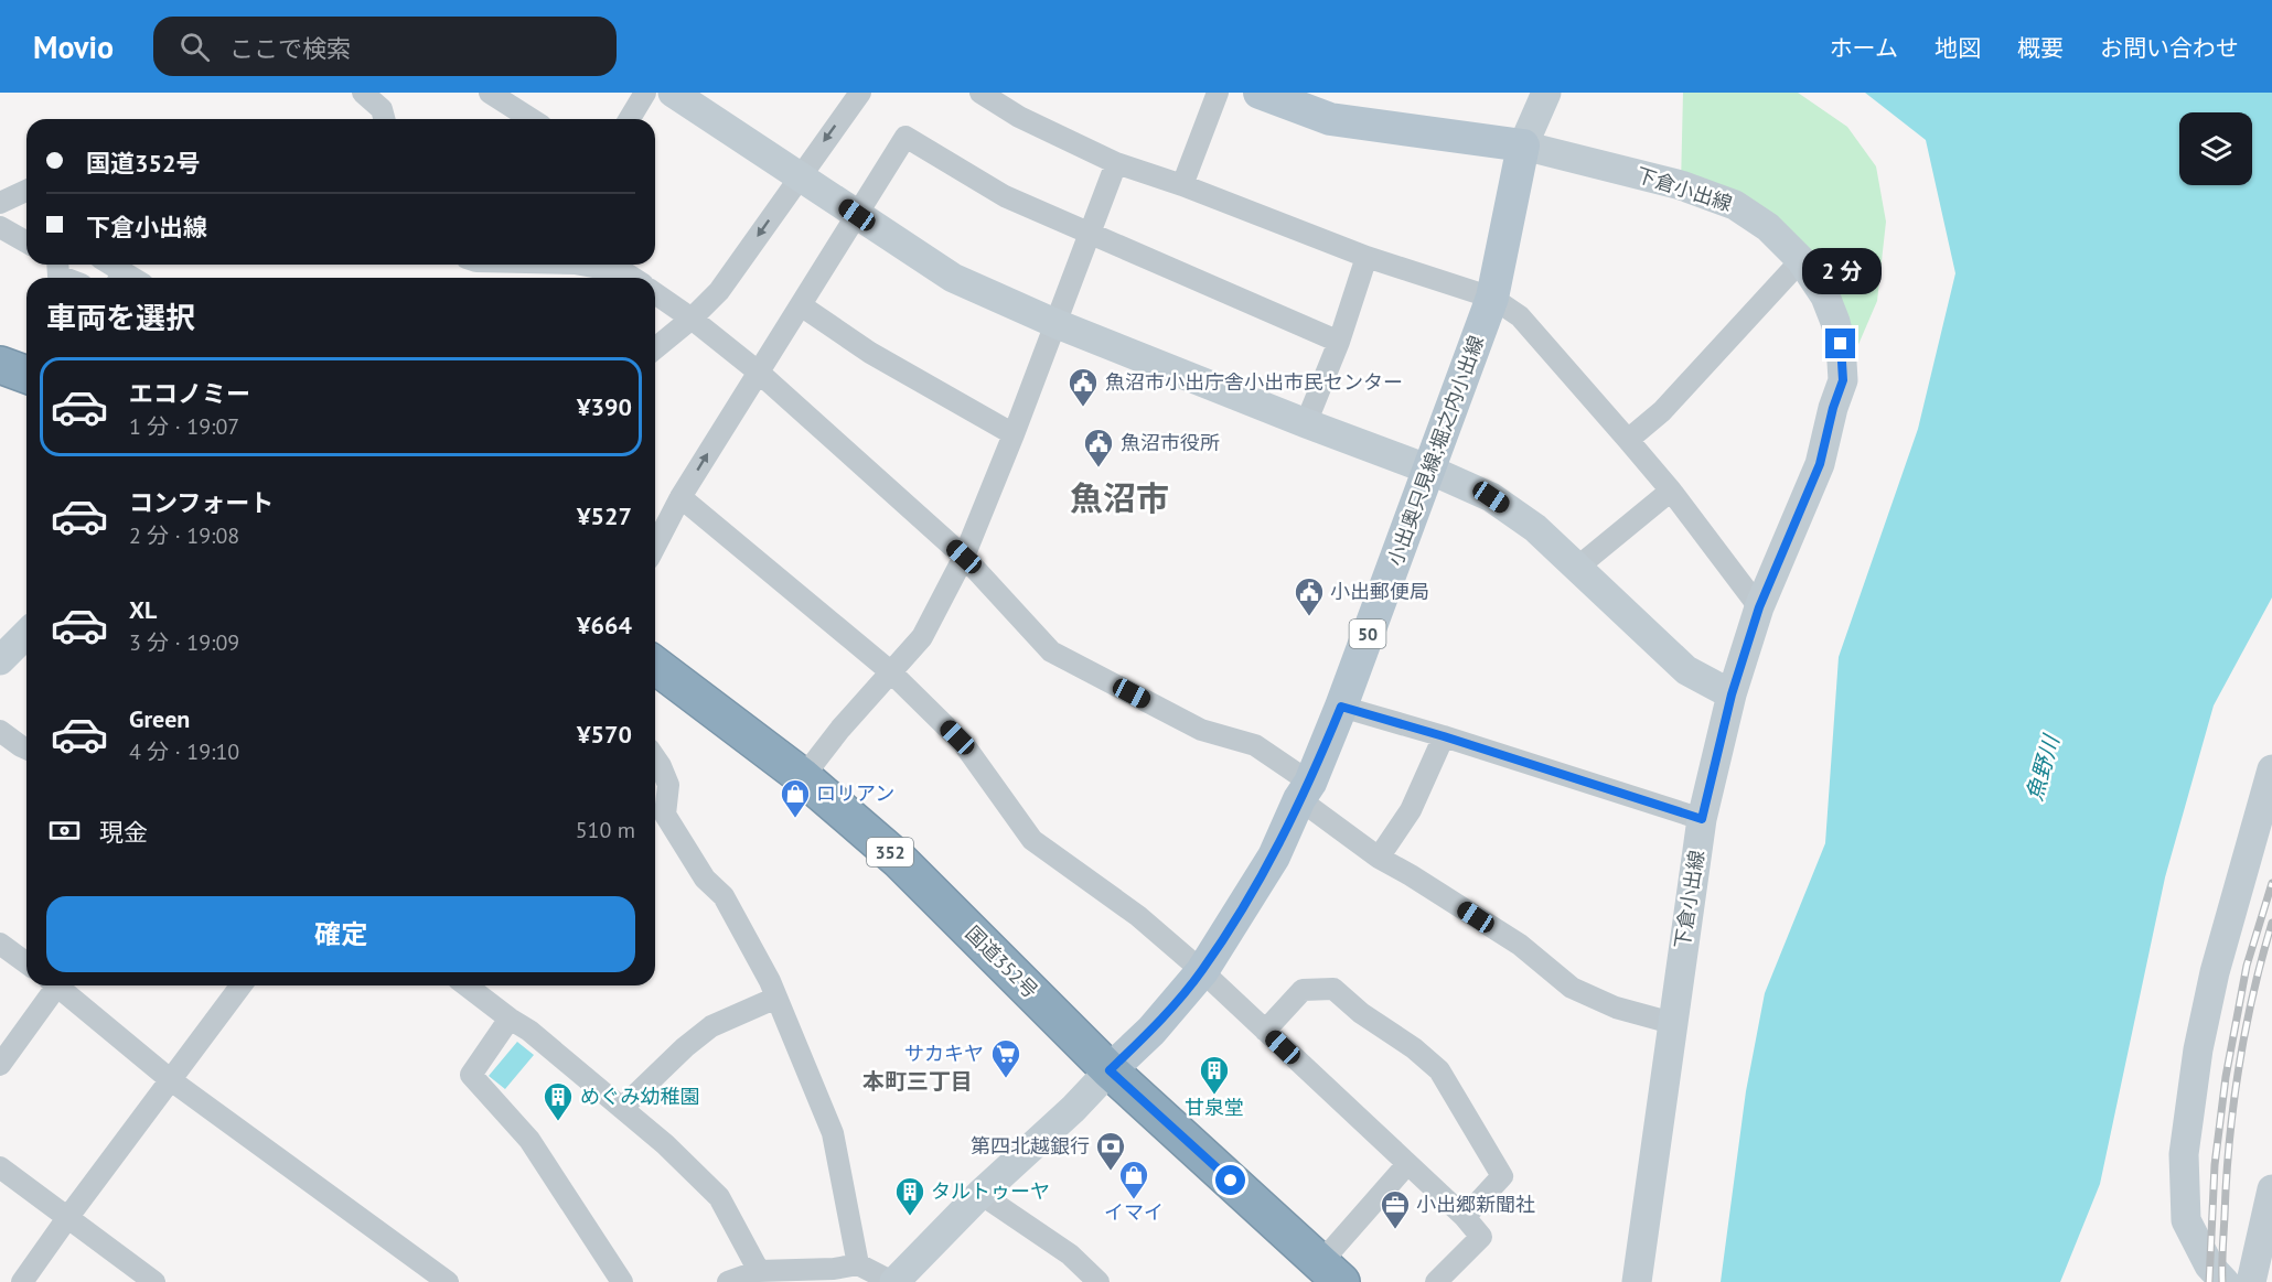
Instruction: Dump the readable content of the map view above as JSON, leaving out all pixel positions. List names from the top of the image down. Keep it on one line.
{"streets":{"highway":["352","国道352号"],"main road":["小出奥只見線;堀之内小出線","50"],"street":["下倉小出線"]},"crossings":[["下倉小出線","小出奥只見線;堀之内小出線"],["小出奥只見線;堀之内小出線","国道352号"]],"districts":["魚沼市","本町三丁目"],"water":["魚野川"],"places":{"public building":["魚沼市小出庁舎小出市民センター","魚沼市役所","小出郵便局"],"shop":["ロリアン","イマイ"],"supermarket":["サカキヤ"],"building":["甘泉堂","めぐみ幼稚園","タルトゥーヤ"],"bank":["第四北越銀行"],"office":["小出郷新聞社"]},"page":{"header":"Movio","search":"ここで検索","nav":["ホーム","地図","概要","お問い合わせ"],"banner":["国道352号","下倉小出線"],"bubble":"2 分","heading":"車両を選択","list":[{"name":"エコノミー","note":"1 分 · 19:07","value":"¥390"},{"name":"コンフォート","note":"2 分 · 19:08","value":"¥527"},{"name":"XL","note":"3 分 · 19:09","value":"¥664"},{"name":"Green","note":"4 分 · 19:10","value":"¥570"}],"pay":["現金","510 m"],"buttons":"確定"}}
